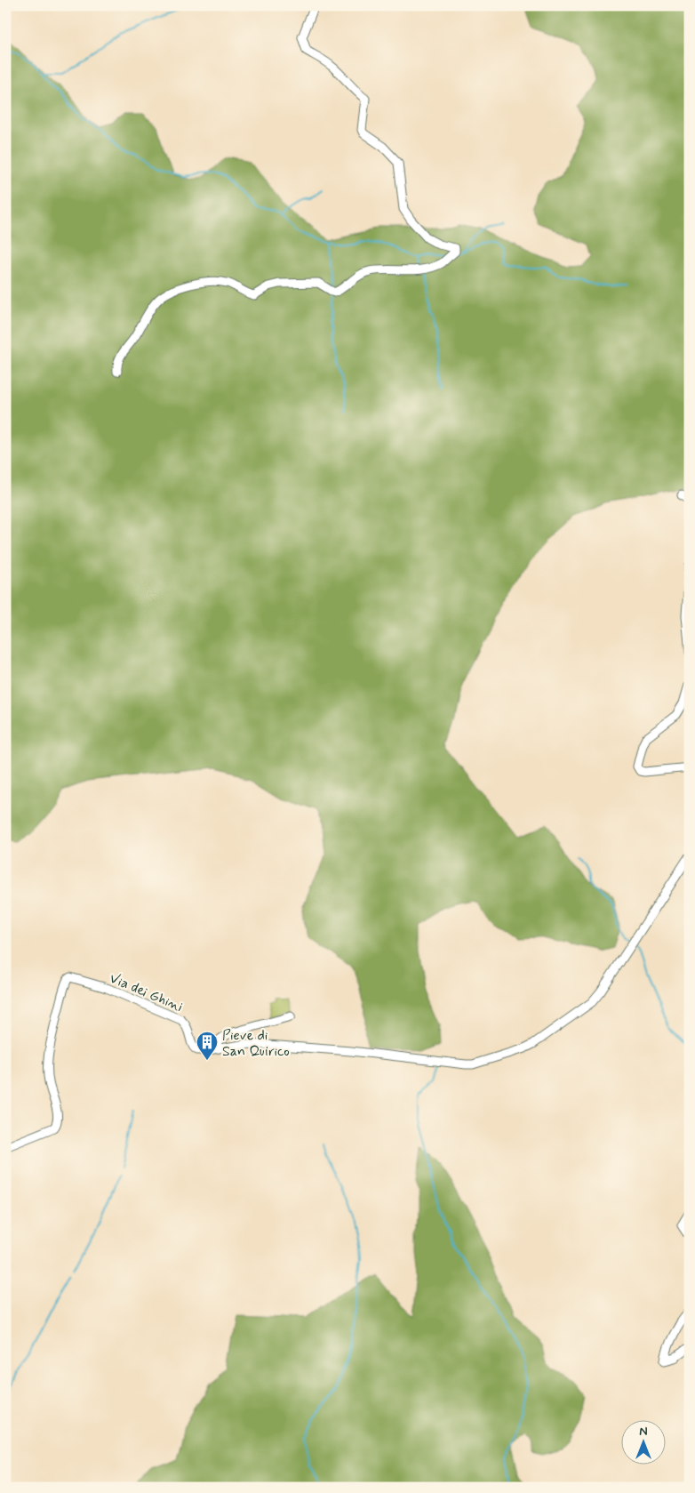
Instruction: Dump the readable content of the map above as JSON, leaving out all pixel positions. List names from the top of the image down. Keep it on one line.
{"streets":{"street":["Via dei Ghini"]},"places":{"building":["Pieve di San Quirico"]},"north":"top"}
